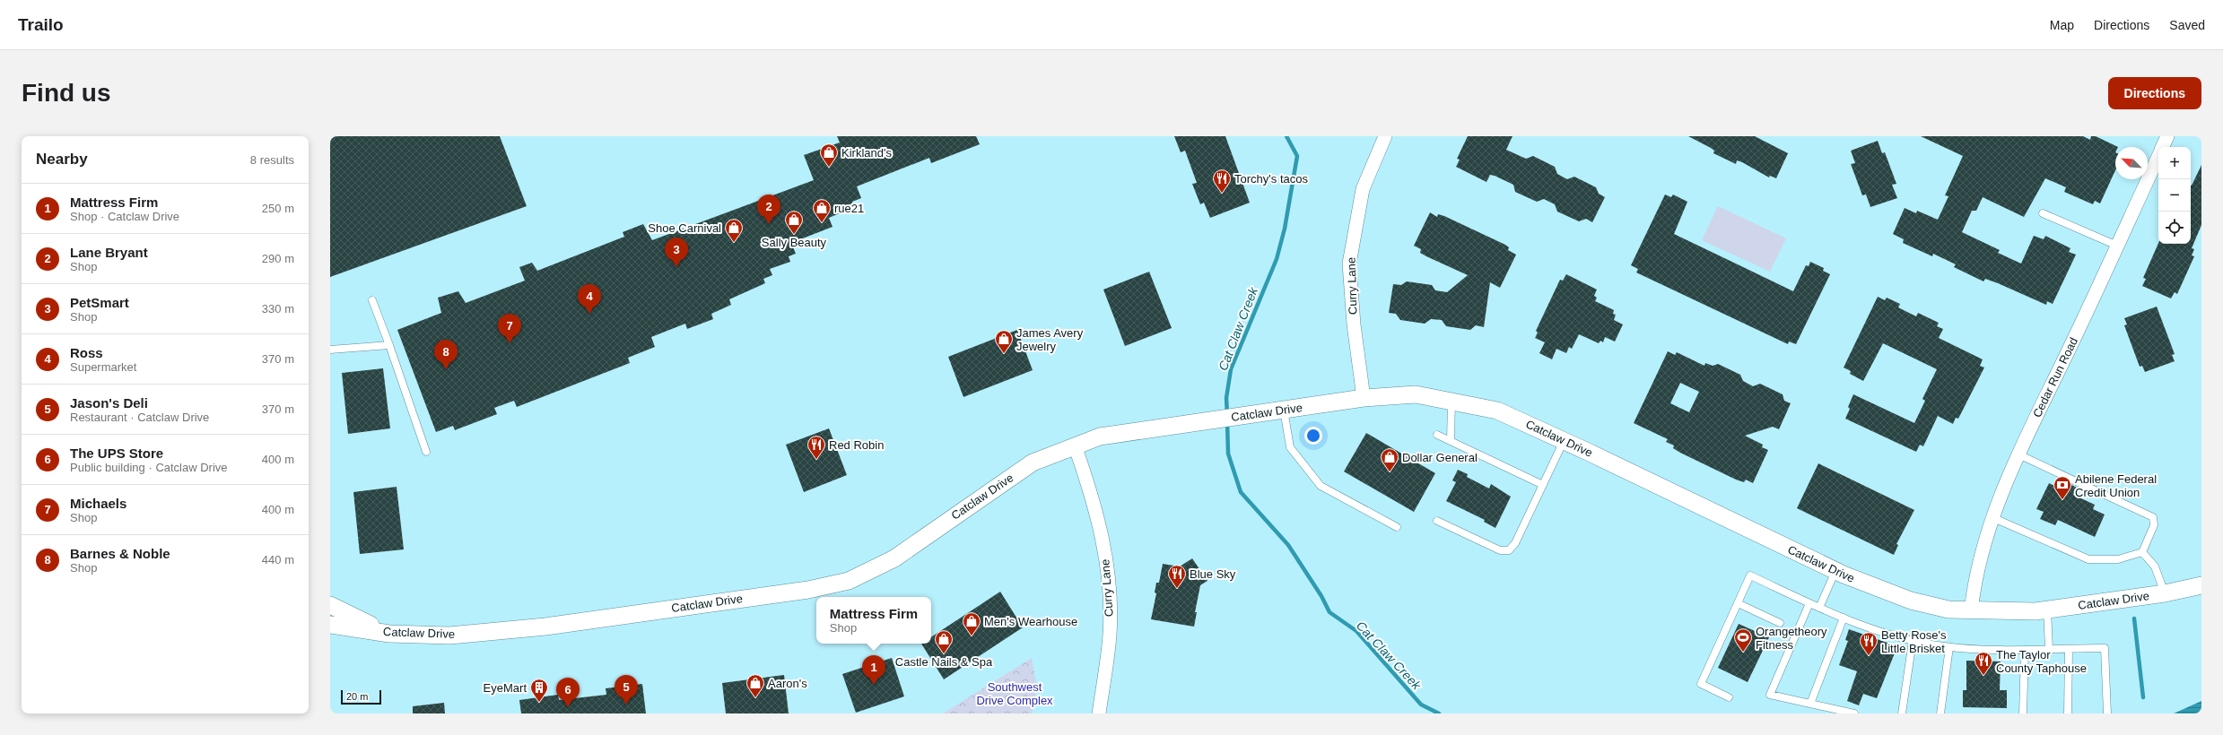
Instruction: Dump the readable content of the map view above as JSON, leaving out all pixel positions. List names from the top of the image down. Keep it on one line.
{"streets":{"street":["Curry Lane","Cedar Run Road","Catclaw Drive"]},"crossings":[["Curry Lane","Catclaw Drive"],["Cedar Run Road","Catclaw Drive"]],"water":["Cat Claw Creek"],"parks":["Southwest Drive Complex"],"places":{"shop":["Kirkland's","rue21","Sally Beauty","Shoe Carnival","James Avery Jewelry","Dollar General","Men's Wearhouse","Castle Nails & Spa","Aaron's"],"restaurant":["Torchy's tacos","Red Robin","Blue Sky","Betty Rose's Little Brisket","The Taylor County Taphouse"],"bank":["Abilene Federal Credit Union"],"sports":["Orangetheory Fitness"],"building":["EyeMart"]},"scale_bar":"20 m","north":"top left","page":{"header":"Trailo","nav":["Map","Directions","Saved"],"buttons":"Directions","title":"Find us","heading":["Nearby","8 results"],"map_buttons":["+","−"],"list":[{"mark":"1","name":"Mattress Firm","note":"Shop · Catclaw Drive","value":"250 m"},{"mark":"2","name":"Lane Bryant","note":"Shop","value":"290 m"},{"mark":"3","name":"PetSmart","note":"Shop","value":"330 m"},{"mark":"4","name":"Ross","note":"Supermarket","value":"370 m"},{"mark":"5","name":"Jason's Deli","note":"Restaurant · Catclaw Drive","value":"370 m"},{"mark":"6","name":"The UPS Store","note":"Public building · Catclaw Drive","value":"400 m"},{"mark":"7","name":"Michaels","note":"Shop","value":"400 m"},{"mark":"8","name":"Barnes & Noble","note":"Shop","value":"440 m"}],"pins":["2","3","4","7","8","1","5","6"],"popup":["Mattress Firm","Shop"],"scale":"20 m"}}
